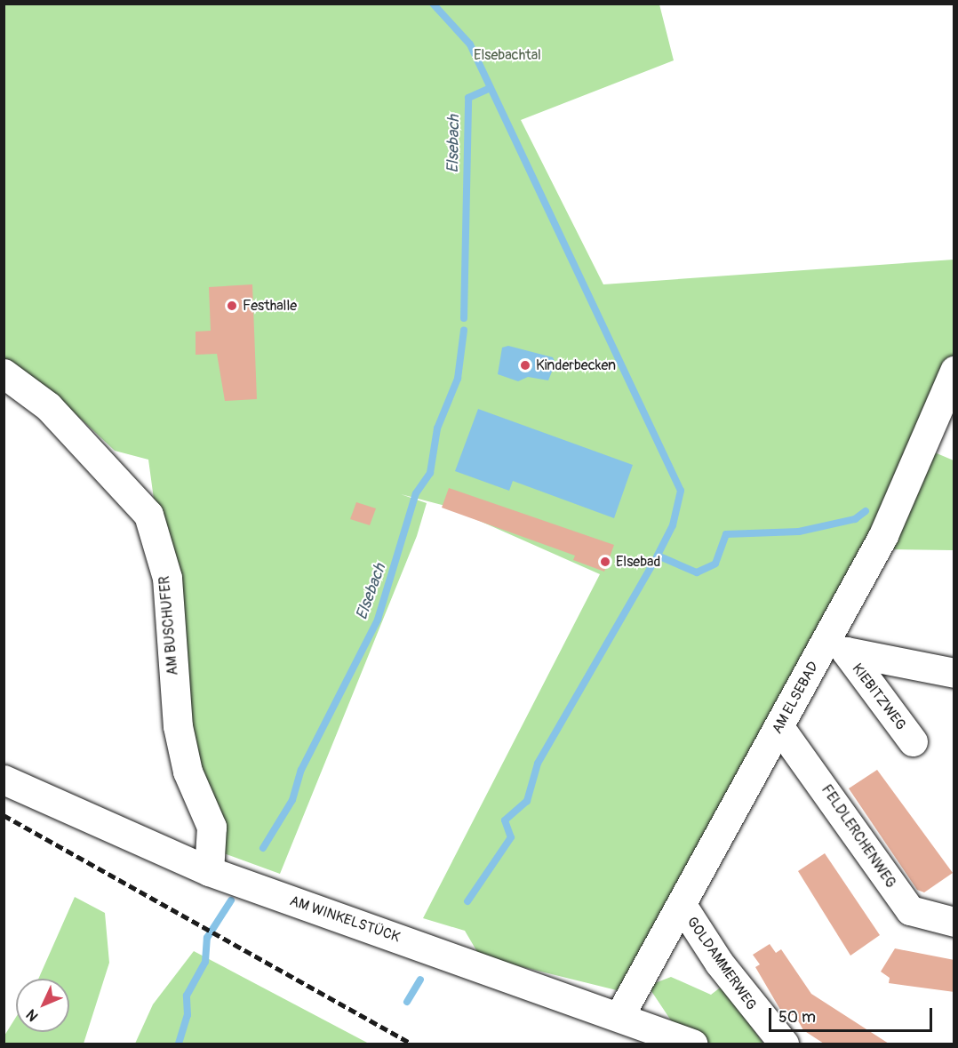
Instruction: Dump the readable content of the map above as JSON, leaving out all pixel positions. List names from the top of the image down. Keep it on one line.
{"streets":{"street":["AM BUSCHUFER","KIEBITZWEG","AM ELSEBAD","FELDLERCHENWEG","AM WINKELSTÜCK","GOLDAMMERWEG"]},"crossings":[["AM BUSCHUFER","AM WINKELSTÜCK"],["KIEBITZWEG","AM ELSEBAD"],["AM ELSEBAD","FELDLERCHENWEG"],["AM ELSEBAD","AM WINKELSTÜCK"],["AM ELSEBAD","GOLDAMMERWEG"]],"water":["Elsebach"],"parks":["Elsebachtal"],"places":["Festhalle","Kinderbecken","Elsebad"],"scale_bar":"50 m","north":"bottom left"}
